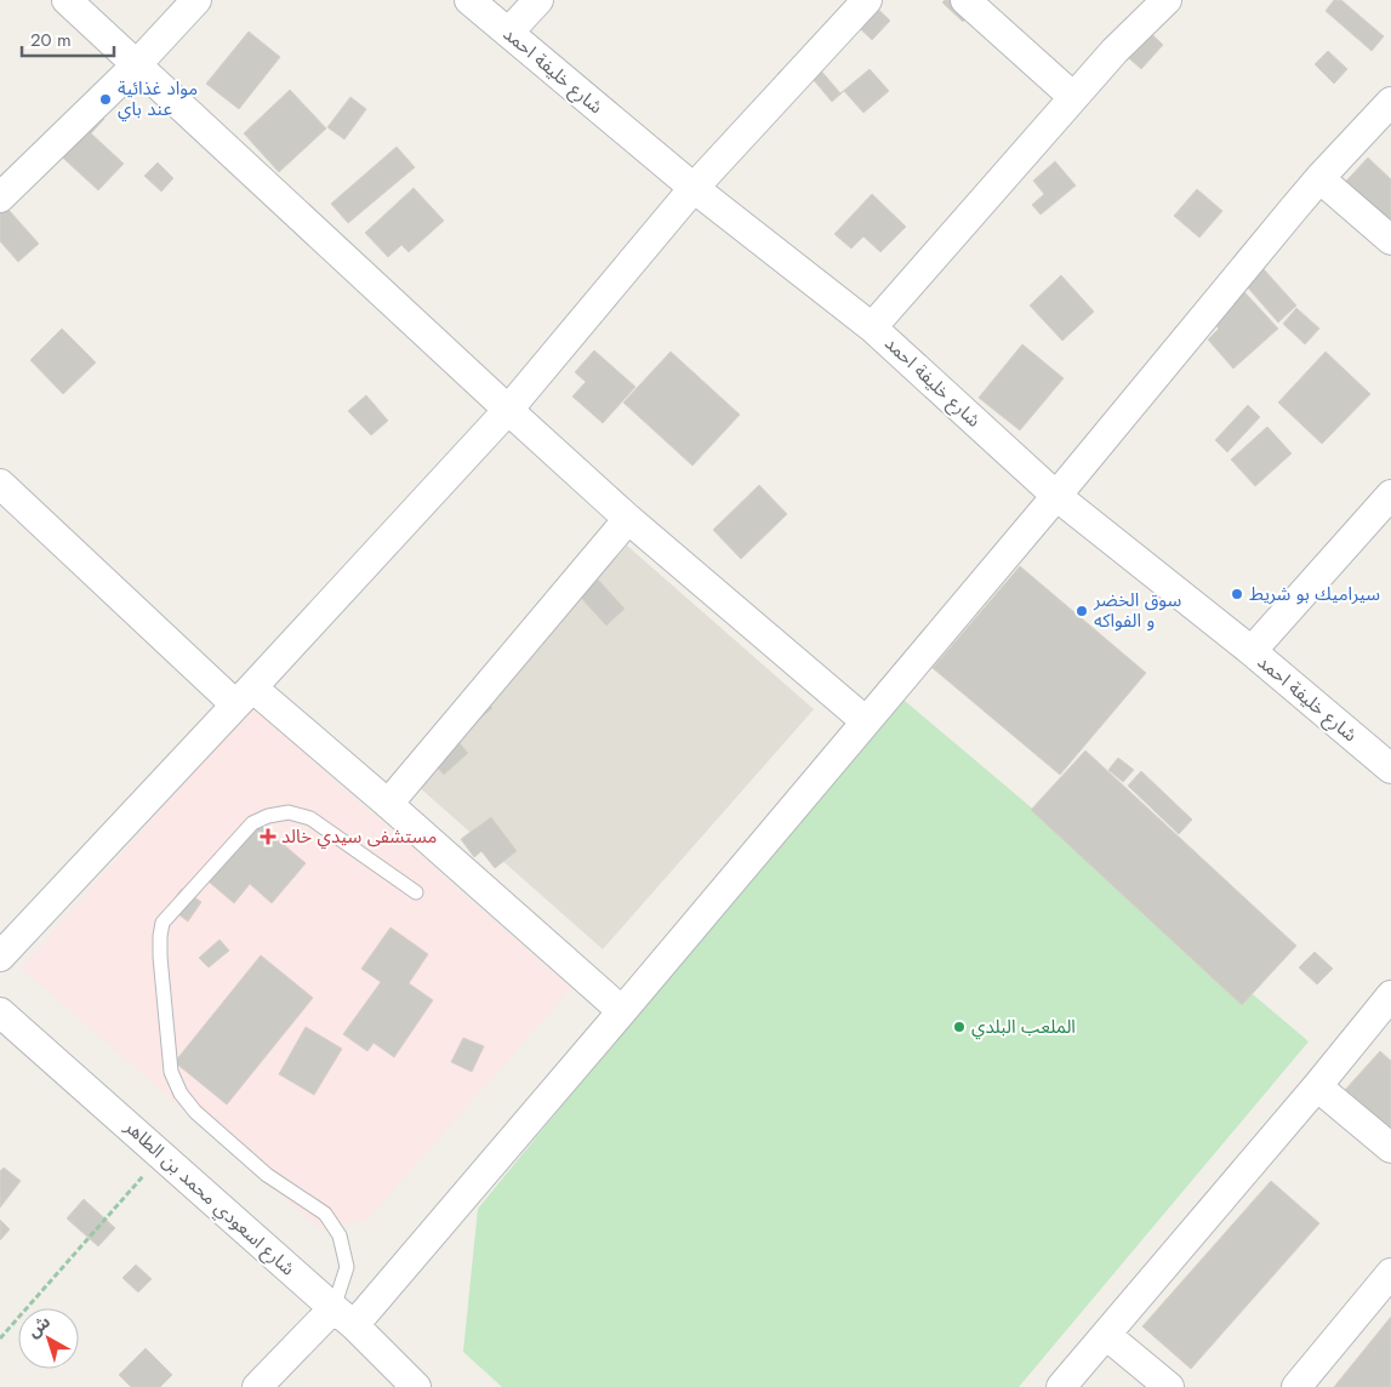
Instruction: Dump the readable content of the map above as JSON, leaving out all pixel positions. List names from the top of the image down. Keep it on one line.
{"streets":{"street":["شارع خليفة احمد","شارع اسعودي محمد بن الطاهر"]},"places":{"other":["مواد غذائية عند باي","سيراميك بو شريط","سوق الخضر و الفواكه","الملعب البلدي"],"health":["مستشفى سيدي خالد"]},"scale_bar":"20 m","north":"top left"}
